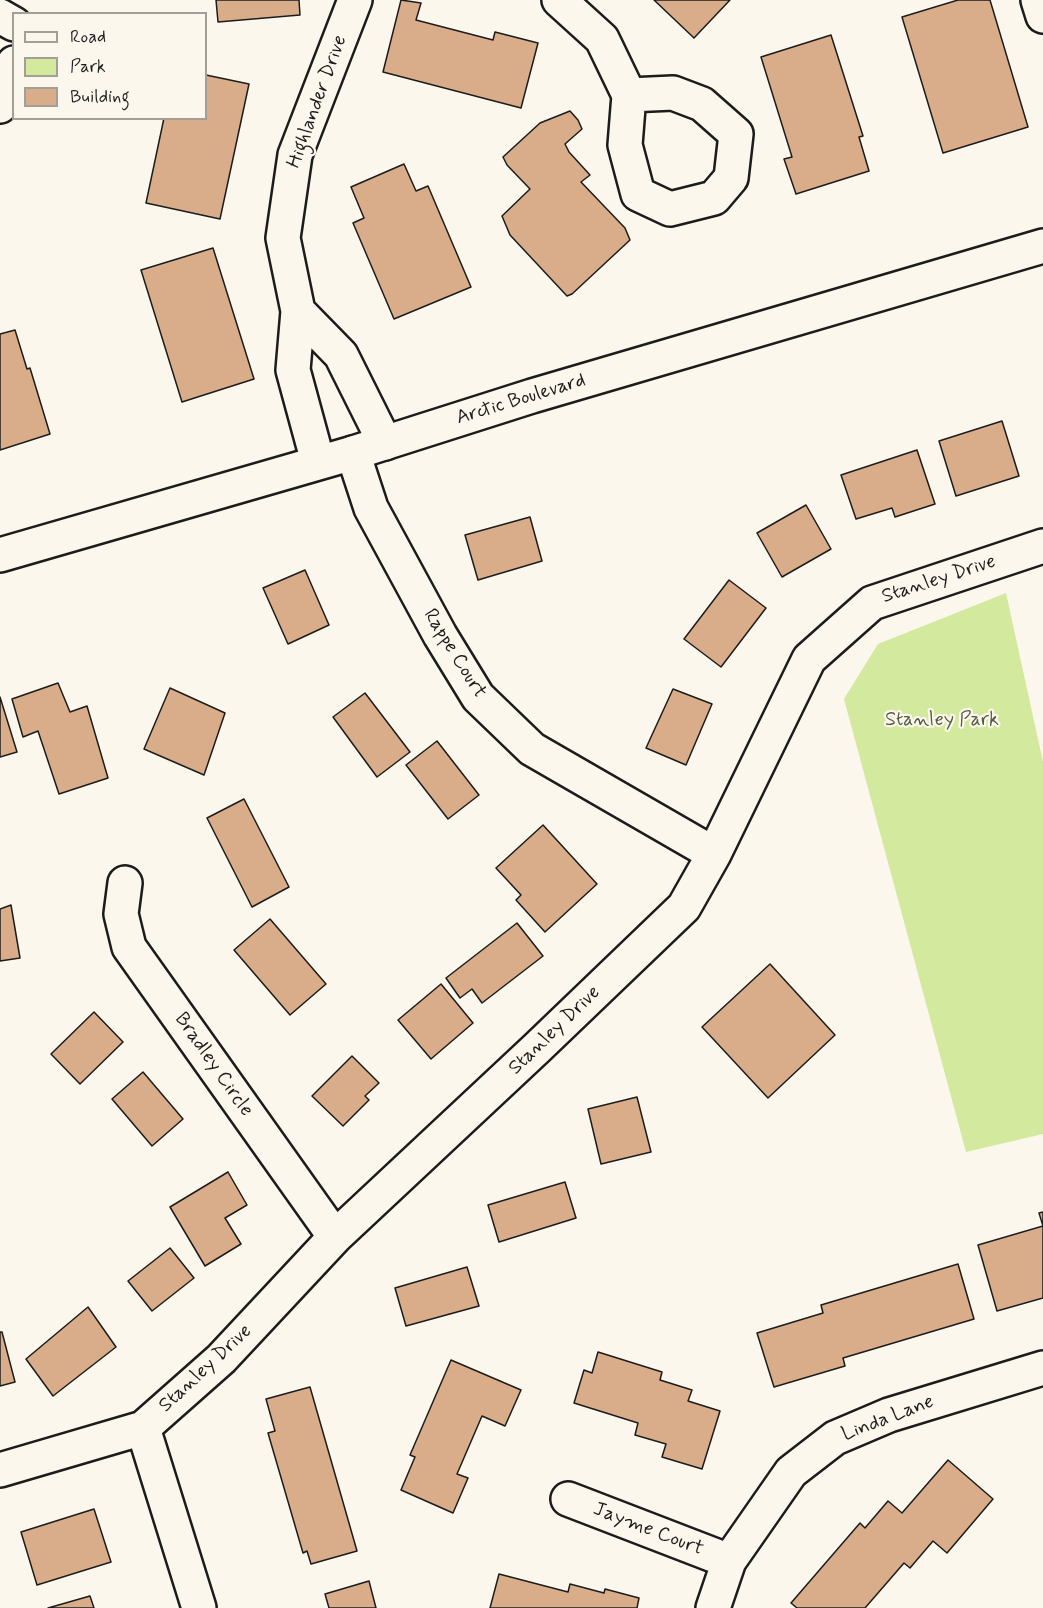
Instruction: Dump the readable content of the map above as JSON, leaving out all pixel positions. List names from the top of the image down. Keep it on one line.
{"streets":{"street":["Highlander Drive","Arctic Boulevard","Stanley Drive","Rappe Court","Bradley Circle","Linda Lane","Jayme Court"]},"crossings":[["Highlander Drive","Arctic Boulevard"],["Arctic Boulevard","Rappe Court"],["Stanley Drive","Rappe Court"],["Stanley Drive","Bradley Circle"],["Linda Lane","Jayme Court"]],"parks":["Stanley Park"],"legend":["Road","Park","Building"]}
